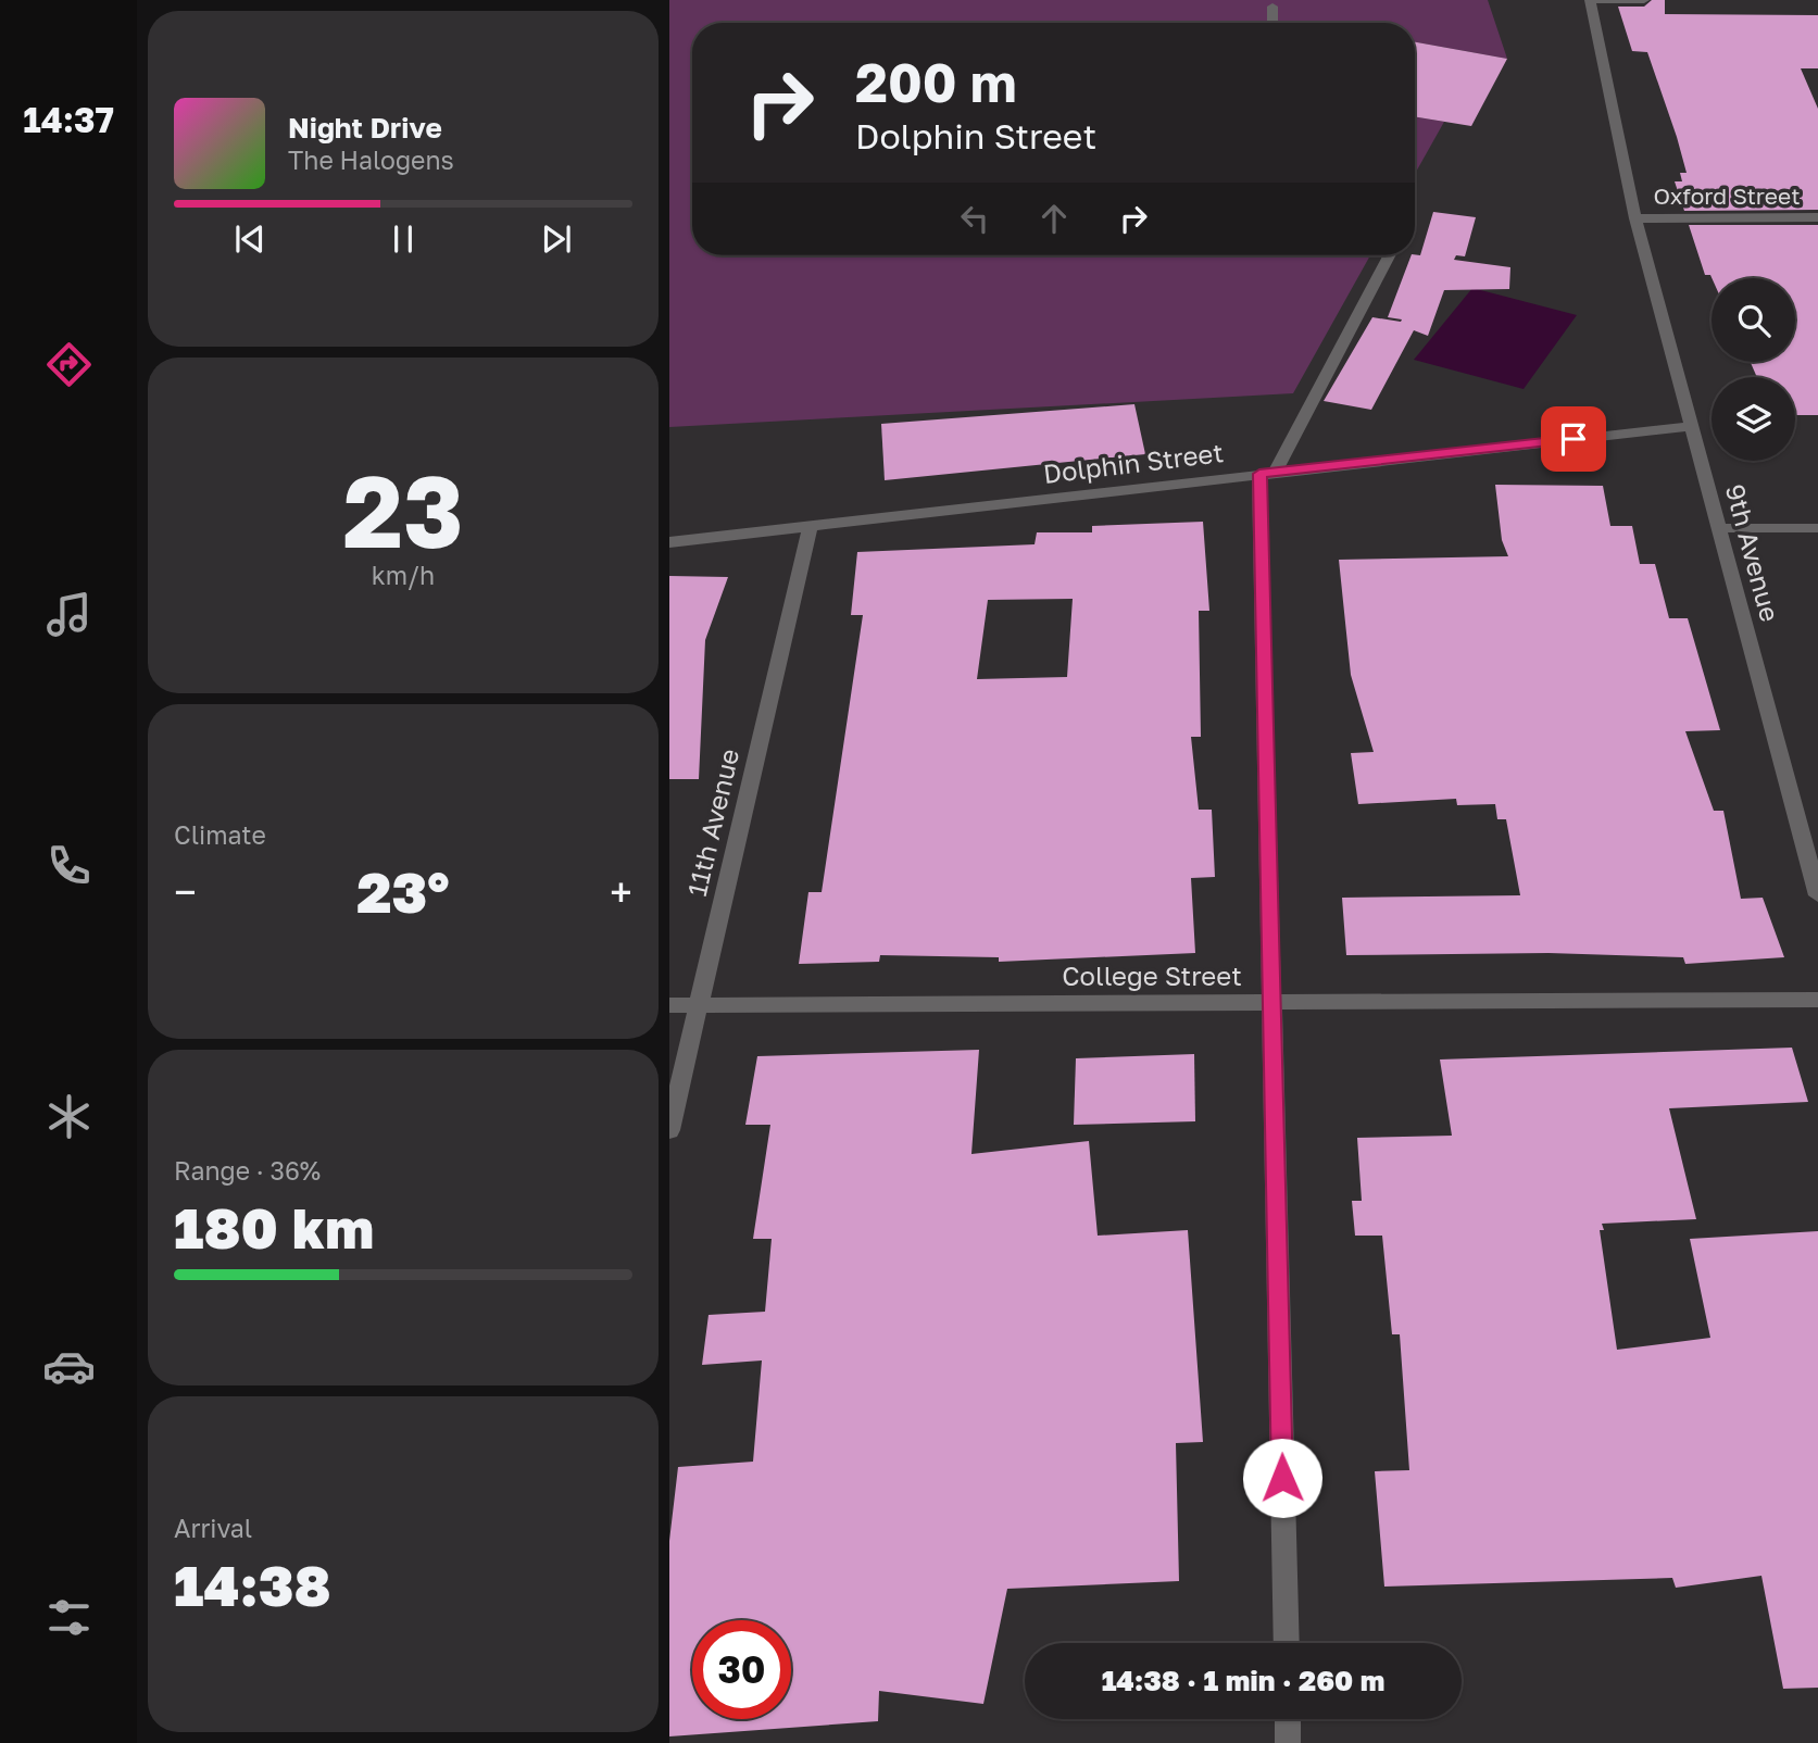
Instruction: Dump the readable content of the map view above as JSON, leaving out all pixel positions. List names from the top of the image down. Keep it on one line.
{"streets":{"street":["Oxford Street","Dolphin Street","9th Avenue","11th Avenue","College Street"]},"crossings":[["Oxford Street","9th Avenue"],["Dolphin Street","9th Avenue"],["Dolphin Street","11th Avenue"],["11th Avenue","College Street"]],"page":{"tabs":"14:37","turn":["200 m","Dolphin Street"],"song":["Night Drive","The Halogens"],"tile":[["23","km/h"],"Climate",["Range · 36%","180 km"],["Arrival","14:38"]],"heat":["−","23°","+"],"limit":"30","trip":"14:38 · 1 min · 260 m"}}
